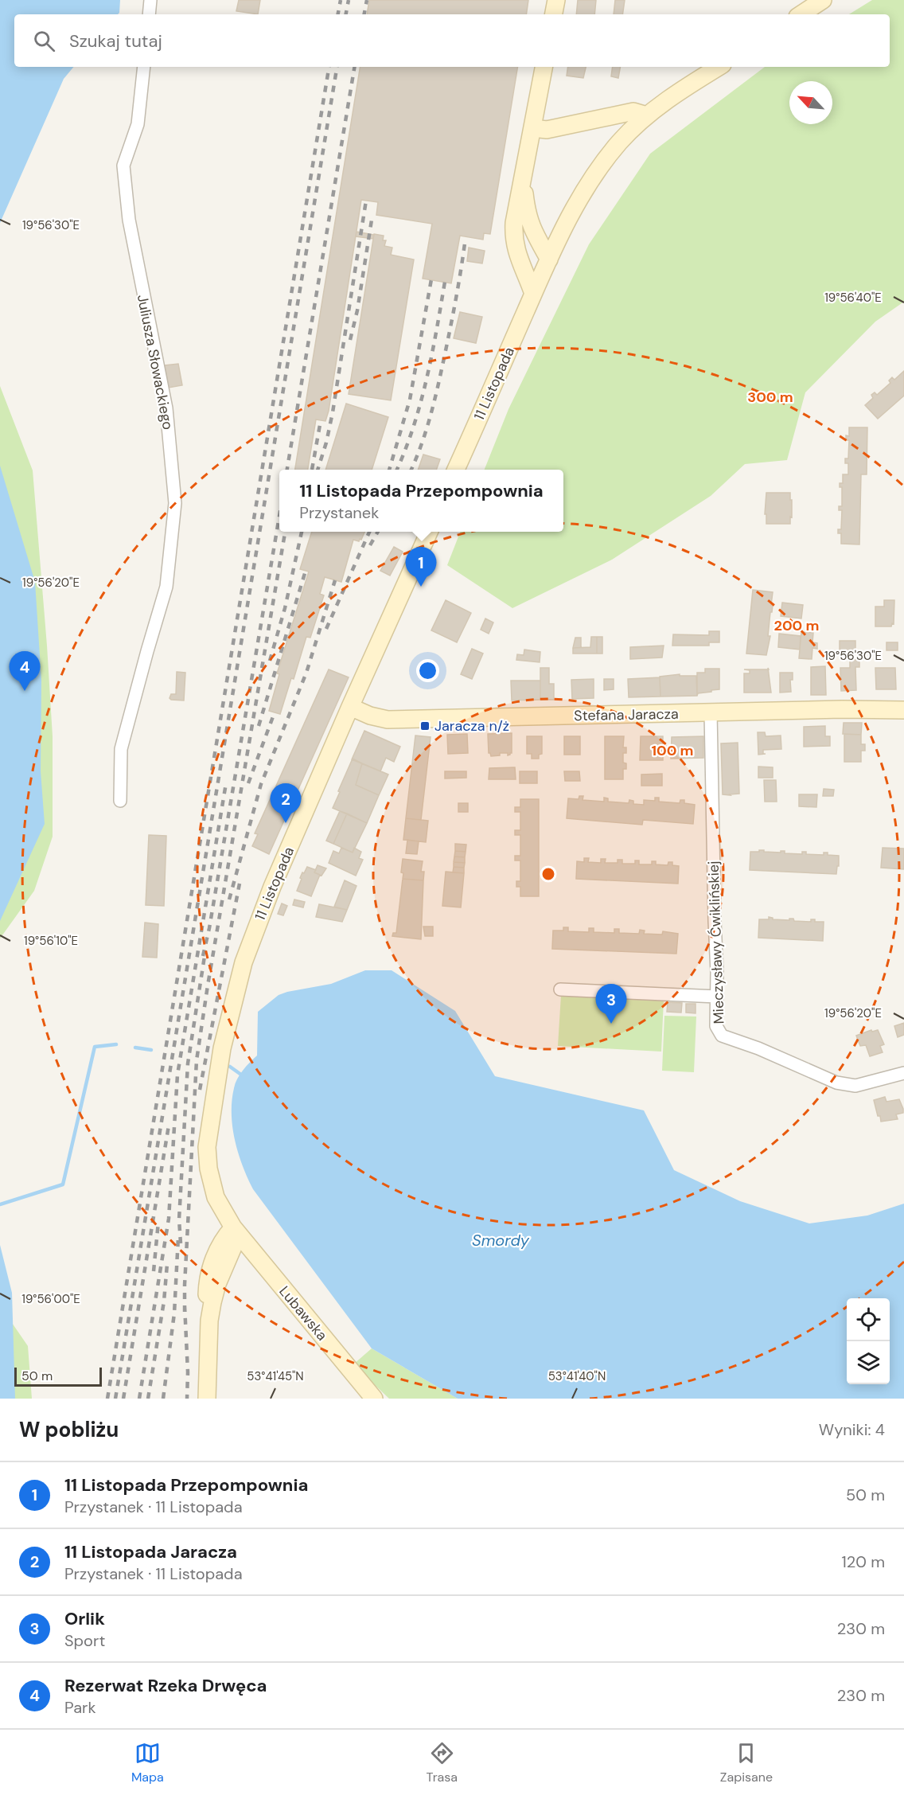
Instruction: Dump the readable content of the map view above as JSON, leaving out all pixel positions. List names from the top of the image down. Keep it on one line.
{"streets":{"main road":["11 Listopada","Stefana Jaracza","Lubawska"],"street":["Juliusza Słowackiego","Mieczysławy Ćwiklińskiej"]},"crossings":[["11 Listopada","Stefana Jaracza"],["11 Listopada","Lubawska"],["Stefana Jaracza","Mieczysławy Ćwiklińskiej"]],"water":["Smordy"],"places":{"transit":["Jaracza n/ż"]},"scale_bar":"50 m","north":"top left","page":{"search":"Szukaj tutaj","popup":["11 Listopada Przepompownia","Przystanek"],"pins":["1","4","2","3"],"scale":"50 m","heading":["W pobliżu","Wyniki: 4"],"list":[{"mark":"1","name":"11 Listopada Przepompownia","note":"Przystanek · 11 Listopada","value":"50 m"},{"mark":"2","name":"11 Listopada Jaracza","note":"Przystanek · 11 Listopada","value":"120 m"},{"mark":"3","name":"Orlik","note":"Sport","value":"230 m"},{"mark":"4","name":"Rezerwat Rzeka Drwęca","note":"Park","value":"230 m"}],"nav":["Mapa","Trasa","Zapisane"]},"coordinates":["19°56'30\"E","19°56'40\"E","19°56'20\"E","19°56'10\"E","19°56'00\"E","53°41'45\"N","53°41'40\"N"],"rings":["300 m","200 m","100 m"]}
